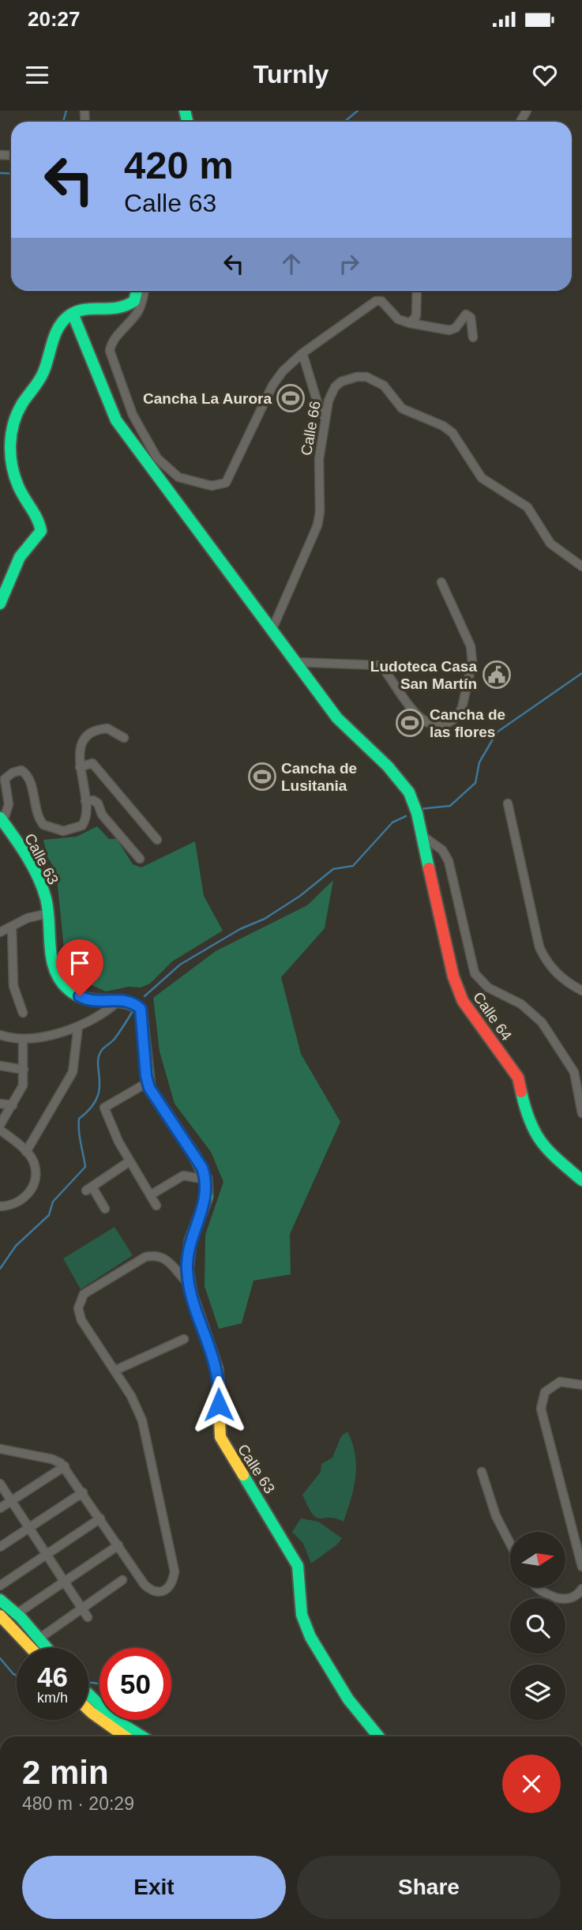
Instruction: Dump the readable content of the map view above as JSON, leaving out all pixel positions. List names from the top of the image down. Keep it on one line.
{"streets":{"main road":["Calle 63","Calle 64"],"street":["Calle 66"]},"crossings":[["Calle 66","Calle 64"]],"places":{"sports":["Cancha La Aurora","Cancha de las flores","Cancha de Lusitania"],"public building":["Ludoteca Casa San Martín"]},"north":"right","page":{"status":"20:27","header":"Turnly","turn":["420 m","Calle 63"],"speed":"46 km/h","limit":"50","heading":["2 min","480 m · 20:29"],"buttons":["Exit","Share"]}}
